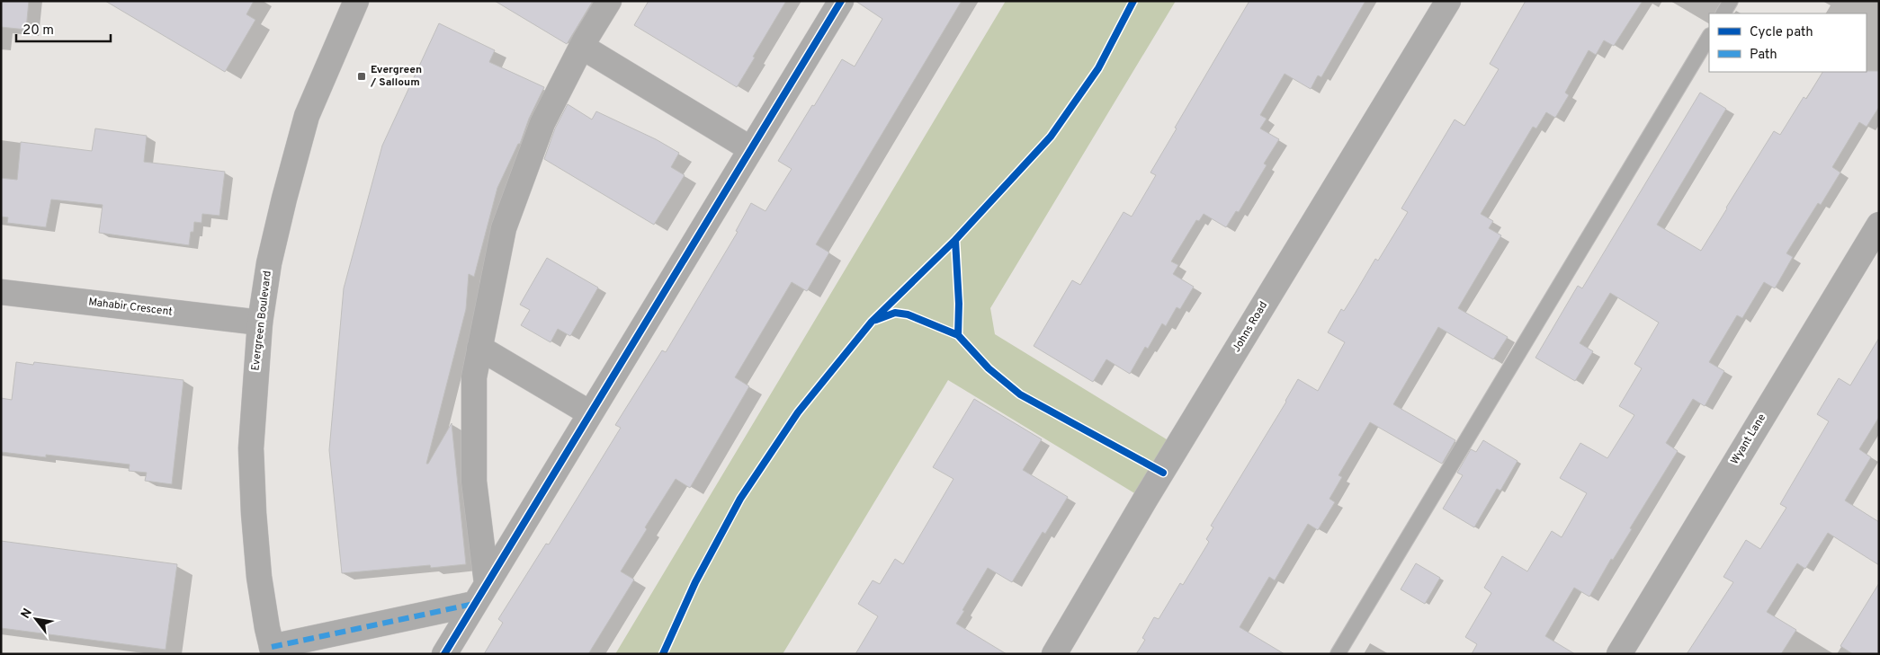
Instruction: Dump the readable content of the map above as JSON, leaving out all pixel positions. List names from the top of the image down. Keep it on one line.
{"streets":{"street":["Mahabir Crescent","Evergreen Boulevard","Johns Road","Wyant Lane"]},"crossings":[["Mahabir Crescent","Evergreen Boulevard"]],"places":{"transit":["Evergreen / Salloum"]},"legend":["Cycle path","Path"],"scale_bar":"20 m","north":"top left"}
